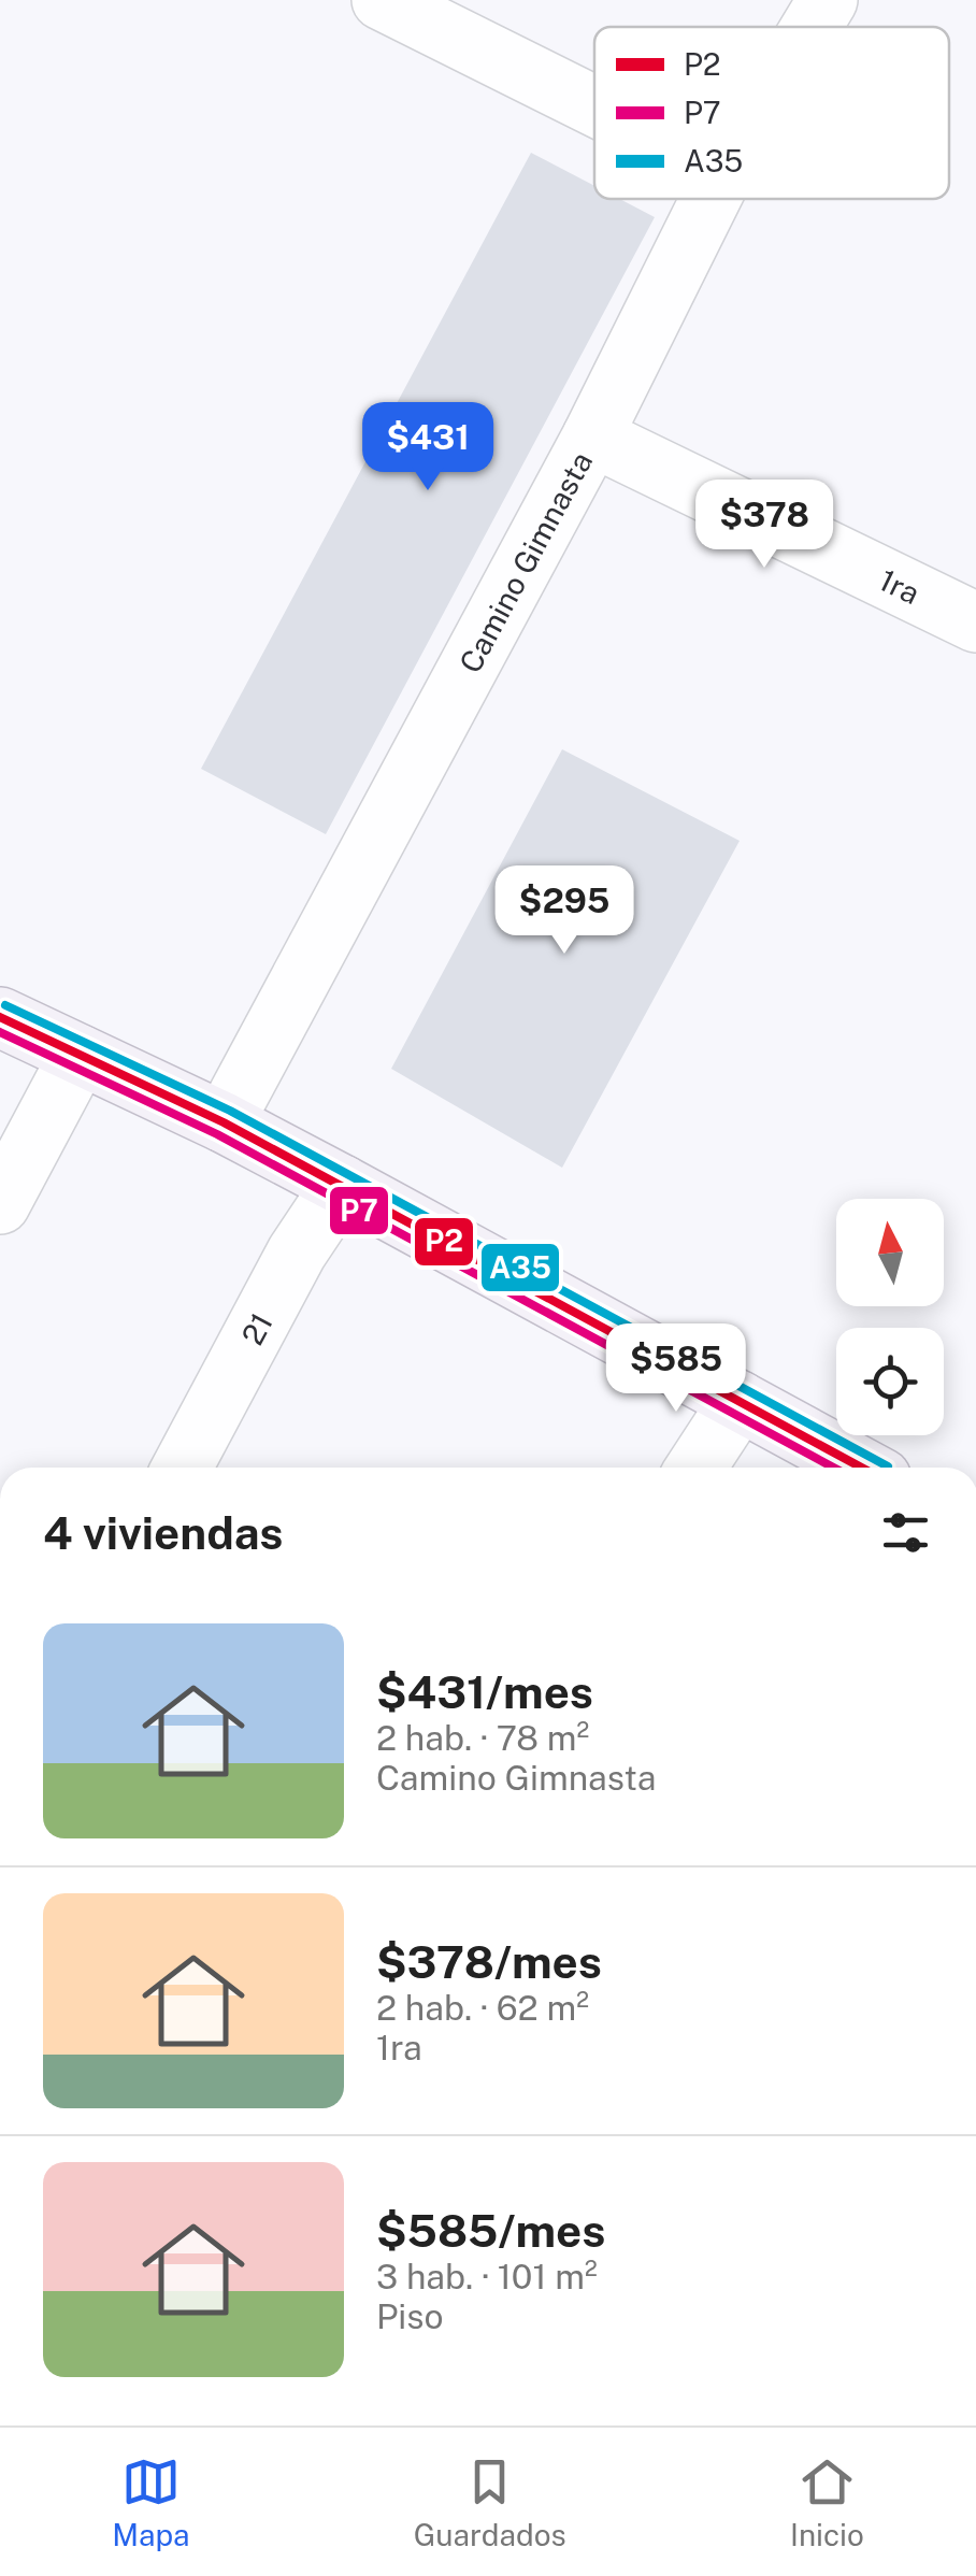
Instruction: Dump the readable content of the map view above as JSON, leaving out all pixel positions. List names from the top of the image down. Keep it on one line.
{"streets":{"street":["Camino Gimnasta","1ra","21"]},"crossings":[["Camino Gimnasta","1ra"]],"lines":["transit line A35","transit line P2","transit line P7"],"legend":["P2","P7","A35"],"north":"top","page":{"price":["$431","$378","$295","$585"],"heading":"4 viviendas","list":[{"name":"$431/mes","note":"2 hab. · 78 m² · Camino Gimnasta"},{"name":"$378/mes","note":"2 hab. · 62 m² · 1ra"},{"name":"$585/mes","note":"3 hab. · 101 m² · Piso"}],"tabs":["Mapa","Guardados","Inicio"]}}
